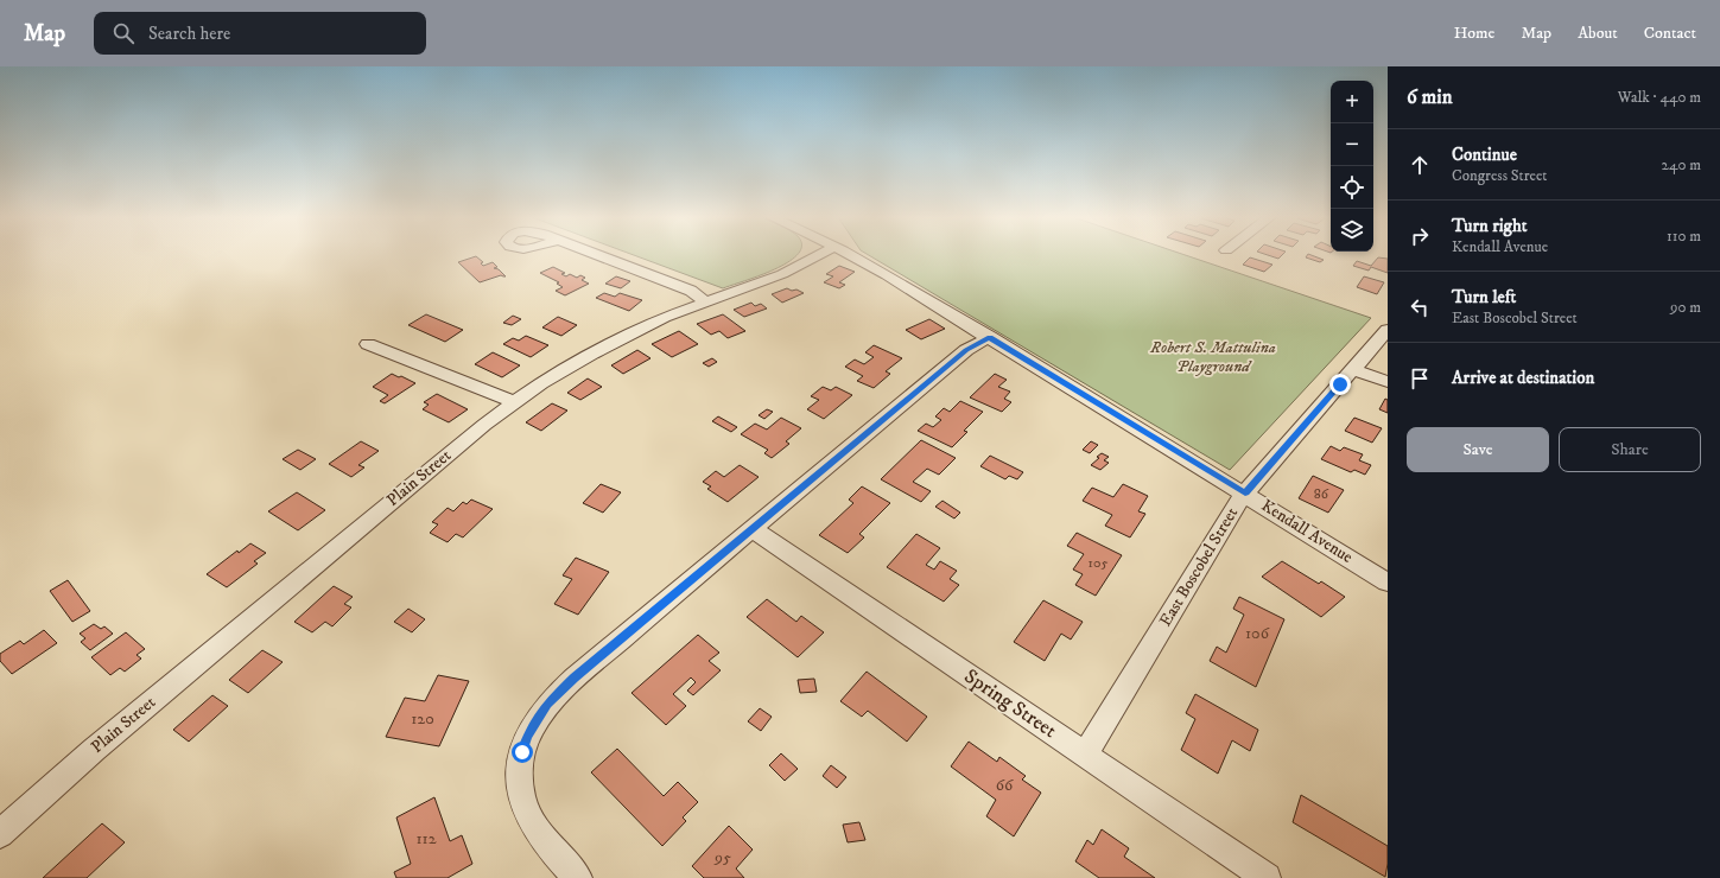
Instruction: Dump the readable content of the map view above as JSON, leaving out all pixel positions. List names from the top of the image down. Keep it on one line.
{"streets":{"street":["Plain Street","Kendall Avenue","East Boscobel Street","Spring Street"]},"crossings":[["Kendall Avenue","East Boscobel Street"],["East Boscobel Street","Spring Street"]],"parks":["Robert S. Mattulina Playground"],"house_numbers":["86","105","106","120","66","112","95"],"page":{"header":"Map","search":"Search here","nav":["Home","Map","About","Contact"],"heading":["6 min","Walk · 440 m"],"map_buttons":["+","−"],"list":[["Continue","Congress Street","240 m"],["Turn right","Kendall Avenue","110 m"],["Turn left","East Boscobel Street","90 m"],"Arrive at destination"],"buttons":["Save","Share"]}}
